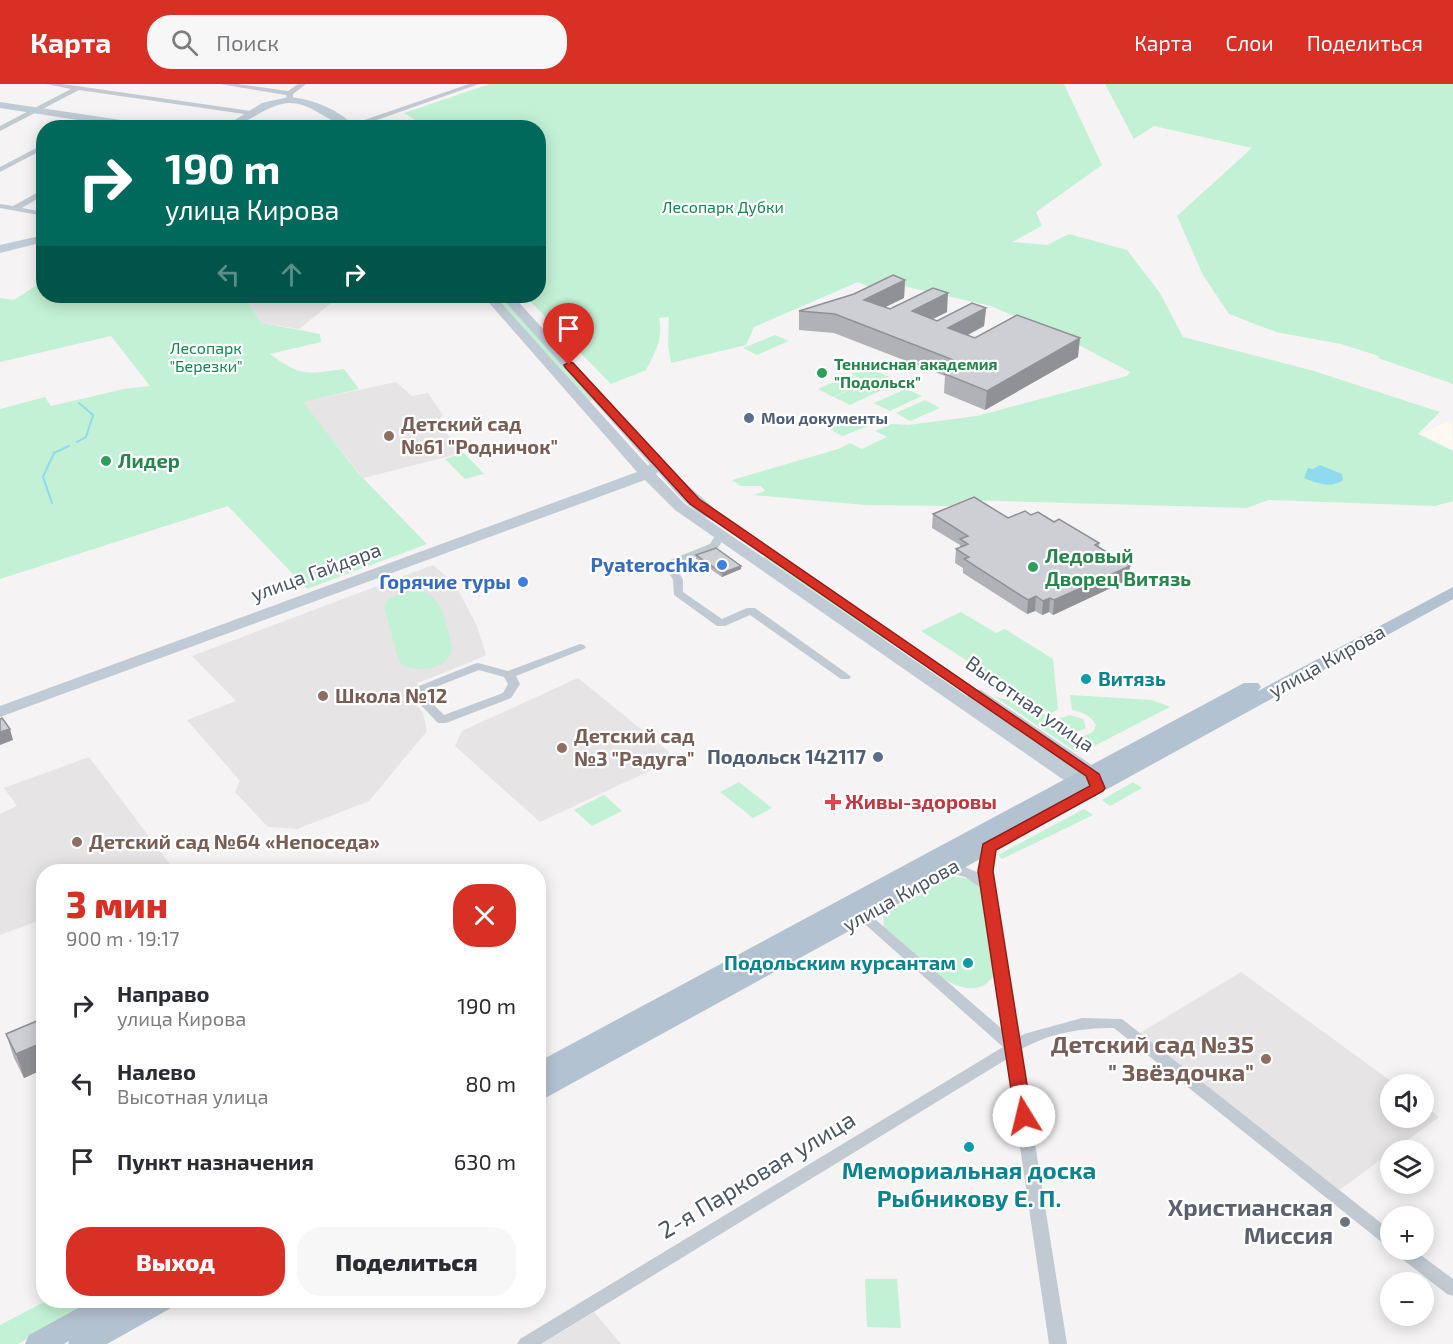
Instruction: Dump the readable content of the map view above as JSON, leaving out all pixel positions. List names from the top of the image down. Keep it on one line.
{"streets":{"main road":["улица Кирова"],"street":["улица Гайдара","Высотная улица","2-я Парковая улица"]},"crossings":[["улица Гайдара","Высотная улица"],["улица Кирова","Высотная улица"]],"parks":["Лесопарк Дубки","Лесопарк \"Березки\""],"places":{"other":["Теннисная академия \"Подольск\"","Мои документы","Детский сад №61 \"Родничок\"","Лидер","Pyaterochka","Ледовый Дворец Витязь","Горячие туры","Витязь","Школа №12","Детский сад №3 \"Радуга\"","Подольск 142117","Детский сад №64 «Непоседа»","Подольским курсантам","Детский сад №35 \" Звёздочка\"","Мемориальная доска Рыбникову Е. П.","Христианская Миссия"],"health":["Живы-здоровы"]},"page":{"header":"Карта","search":"Поиск","nav":["Карта","Слои","Поделиться"],"turn":["190 m","улица Кирова"],"heading":["3 мин","900 m · 19:17"],"list":[{"name":"Направо","note":"улица Кирова","value":"190 m"},{"name":"Налево","note":"Высотная улица","value":"80 m"},{"name":"Пункт назначения","value":"630 m"}],"map_buttons":["+","−"],"buttons":["Выход","Поделиться"]}}
